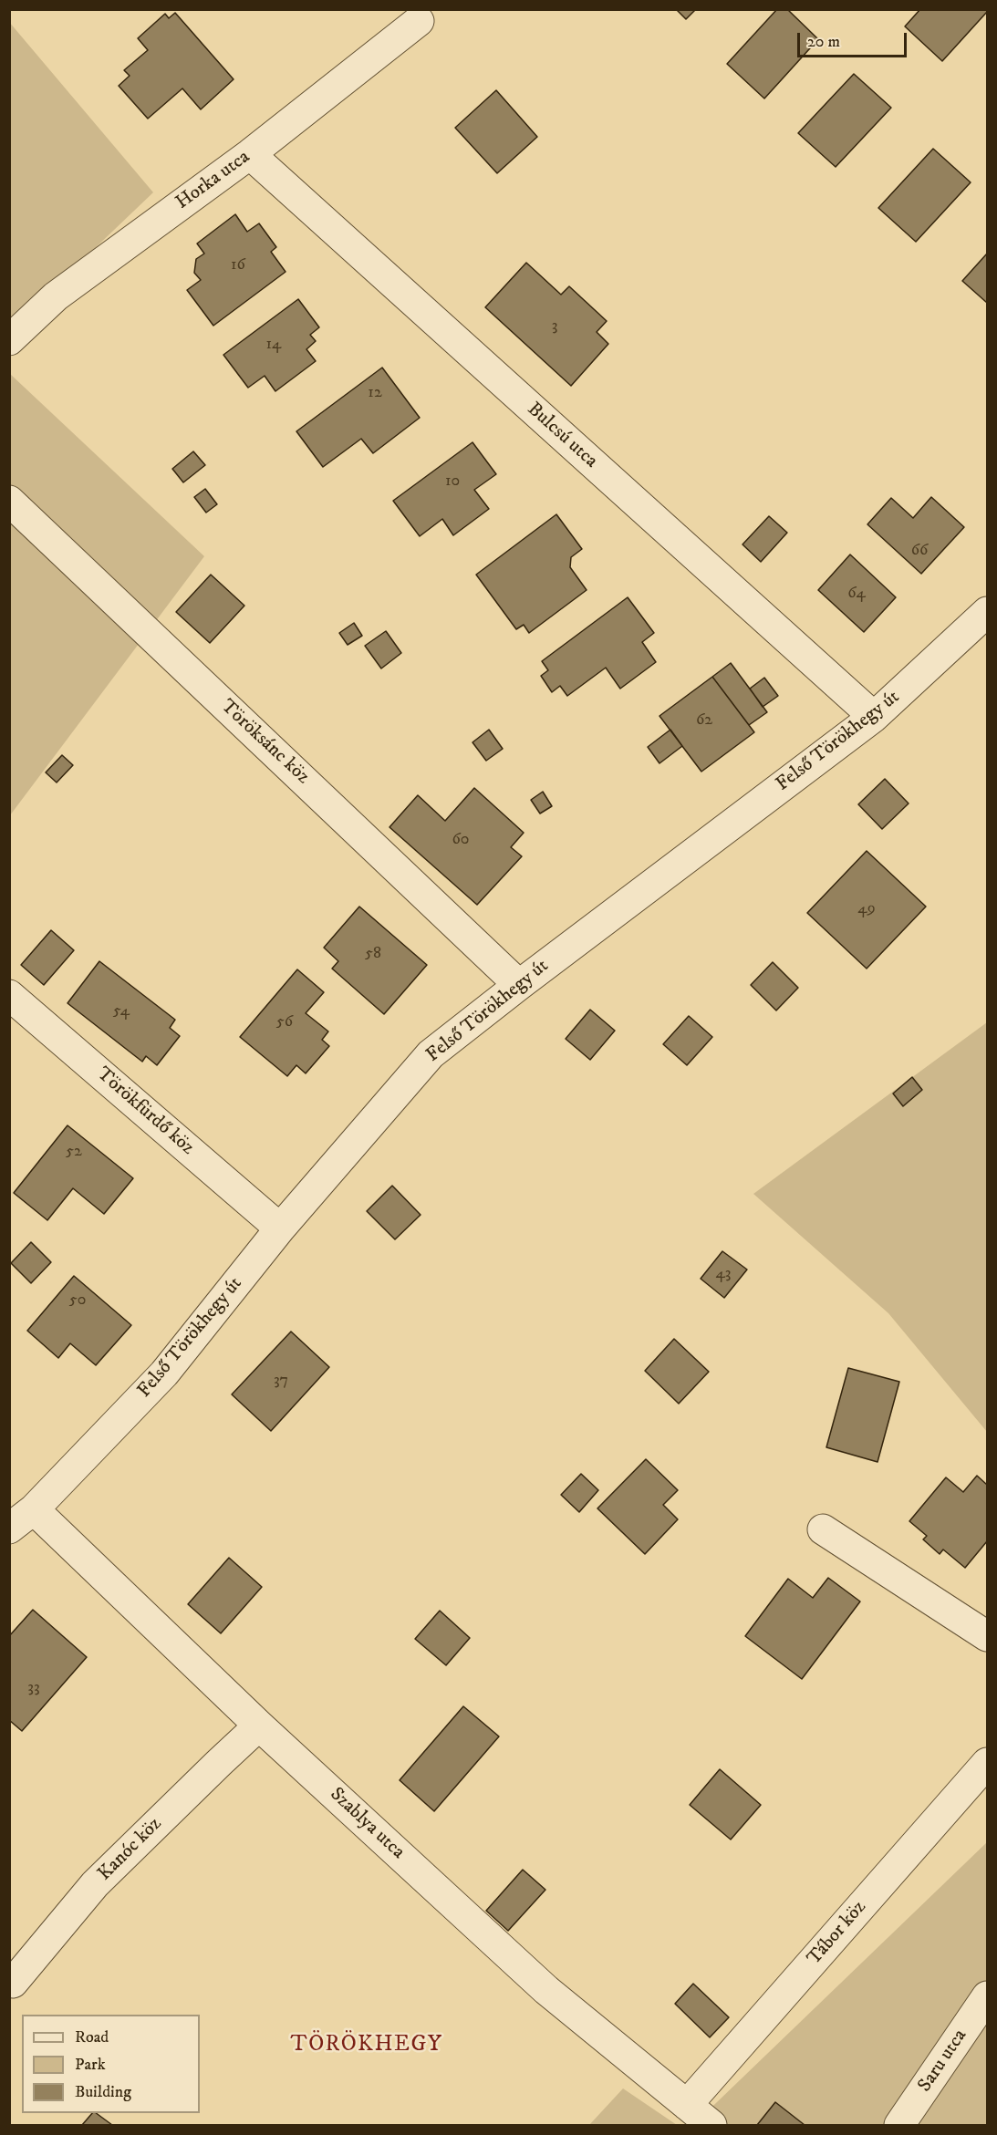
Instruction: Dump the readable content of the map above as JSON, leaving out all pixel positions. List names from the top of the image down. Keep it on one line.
{"streets":{"street":["Horka utca","Bulcsú utca","Felső Törökhegy út","Töröksánc köz","Törökfürdő köz","Szablya utca","Kanóc köz","Tábor köz","Saru utca"]},"crossings":[["Horka utca","Bulcsú utca"],["Bulcsú utca","Felső Törökhegy út"],["Felső Törökhegy út","Töröksánc köz"],["Felső Törökhegy út","Törökfürdő köz"],["Felső Törökhegy út","Szablya utca"],["Szablya utca","Kanóc köz"],["Szablya utca","Tábor köz"]],"districts":["TÖRÖKHEGY"],"house_numbers":["16","3","14","12","10","66","64","62","60","49","58","54","56","52","43","50","37","33"],"legend":["Road","Park","Building"],"scale_bar":"20 m"}
